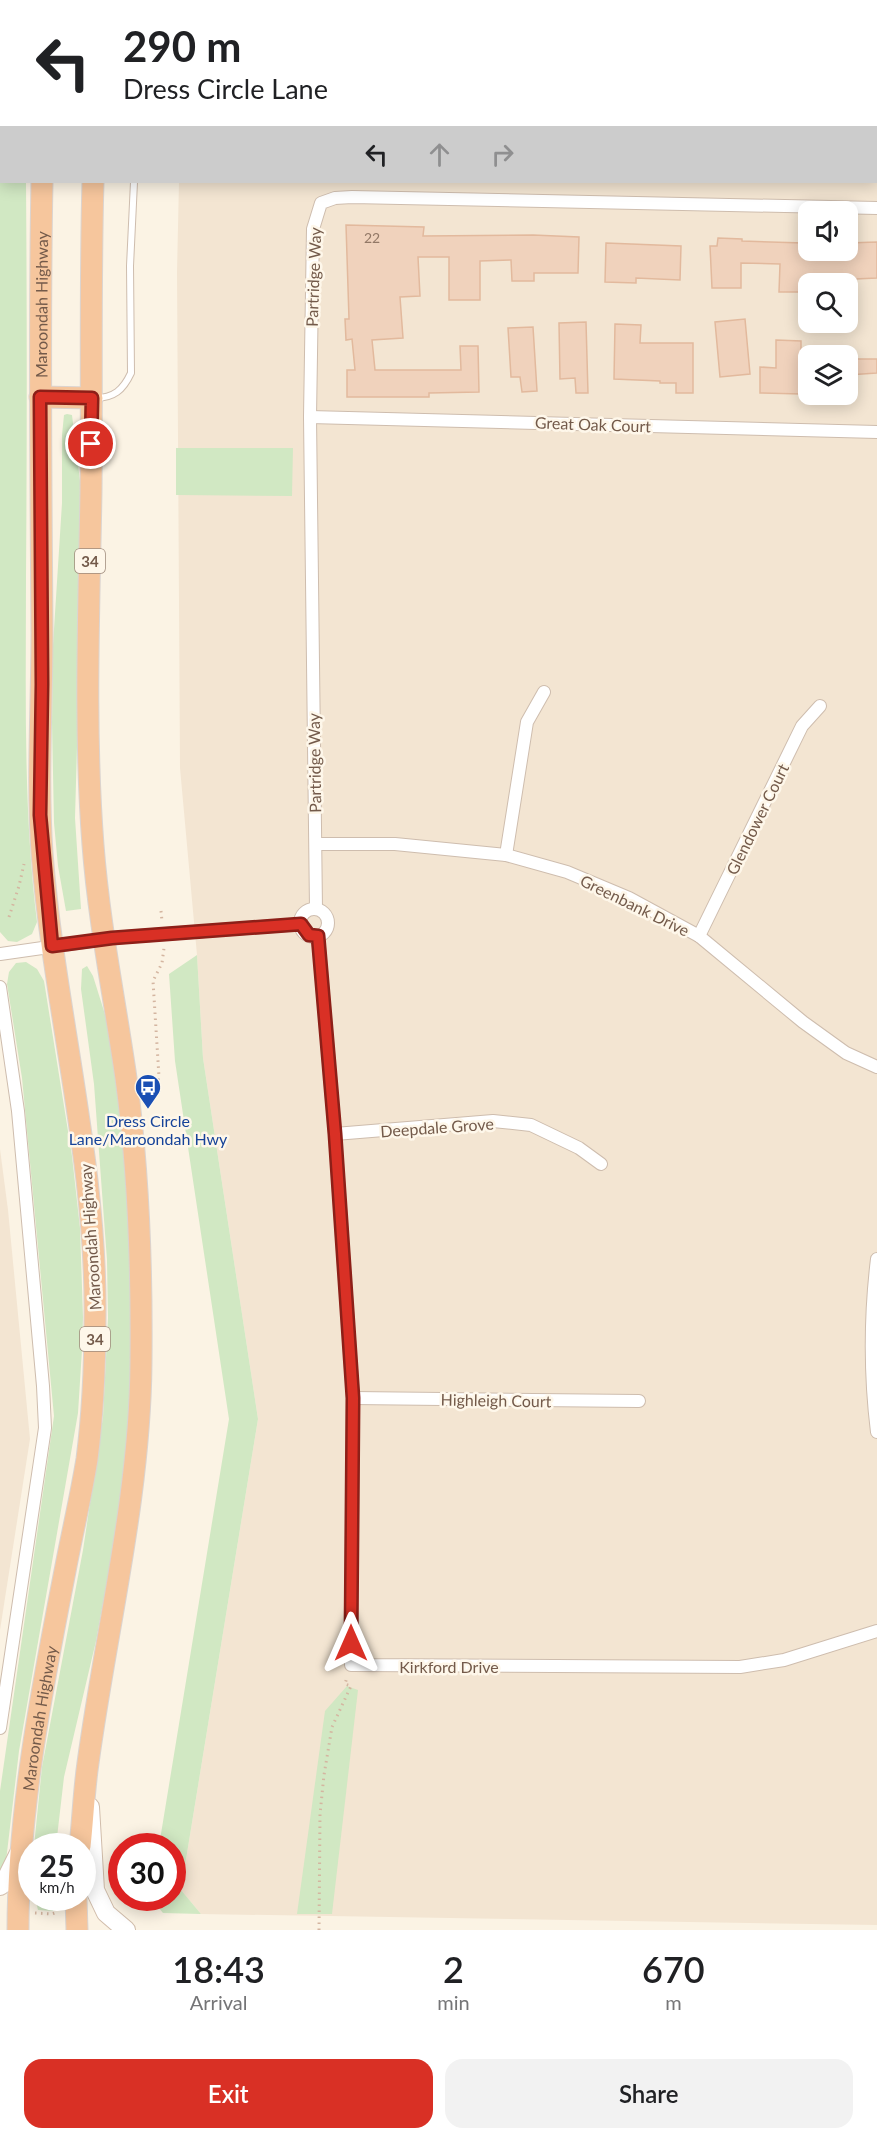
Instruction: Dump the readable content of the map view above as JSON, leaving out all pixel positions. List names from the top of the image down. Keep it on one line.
{"streets":{"highway":["Maroondah Highway","34"],"street":["Partridge Way","Great Oak Court","Glendower Court","Greenbank Drive","Deepdale Grove","Highleigh Court","Kirkford Drive"]},"crossings":[["Partridge Way","Great Oak Court"],["Partridge Way","Greenbank Drive"],["Glendower Court","Greenbank Drive"]],"places":{"bus stop":["Dress Circle Lane/Maroondah Hwy"]},"house_numbers":["22"],"page":{"turn":["290 m","Dress Circle Lane"],"speed":"25 km/h","limit":"30","eta":["18:43","Arrival","2","min","670","m"],"buttons":["Exit","Share"]}}
